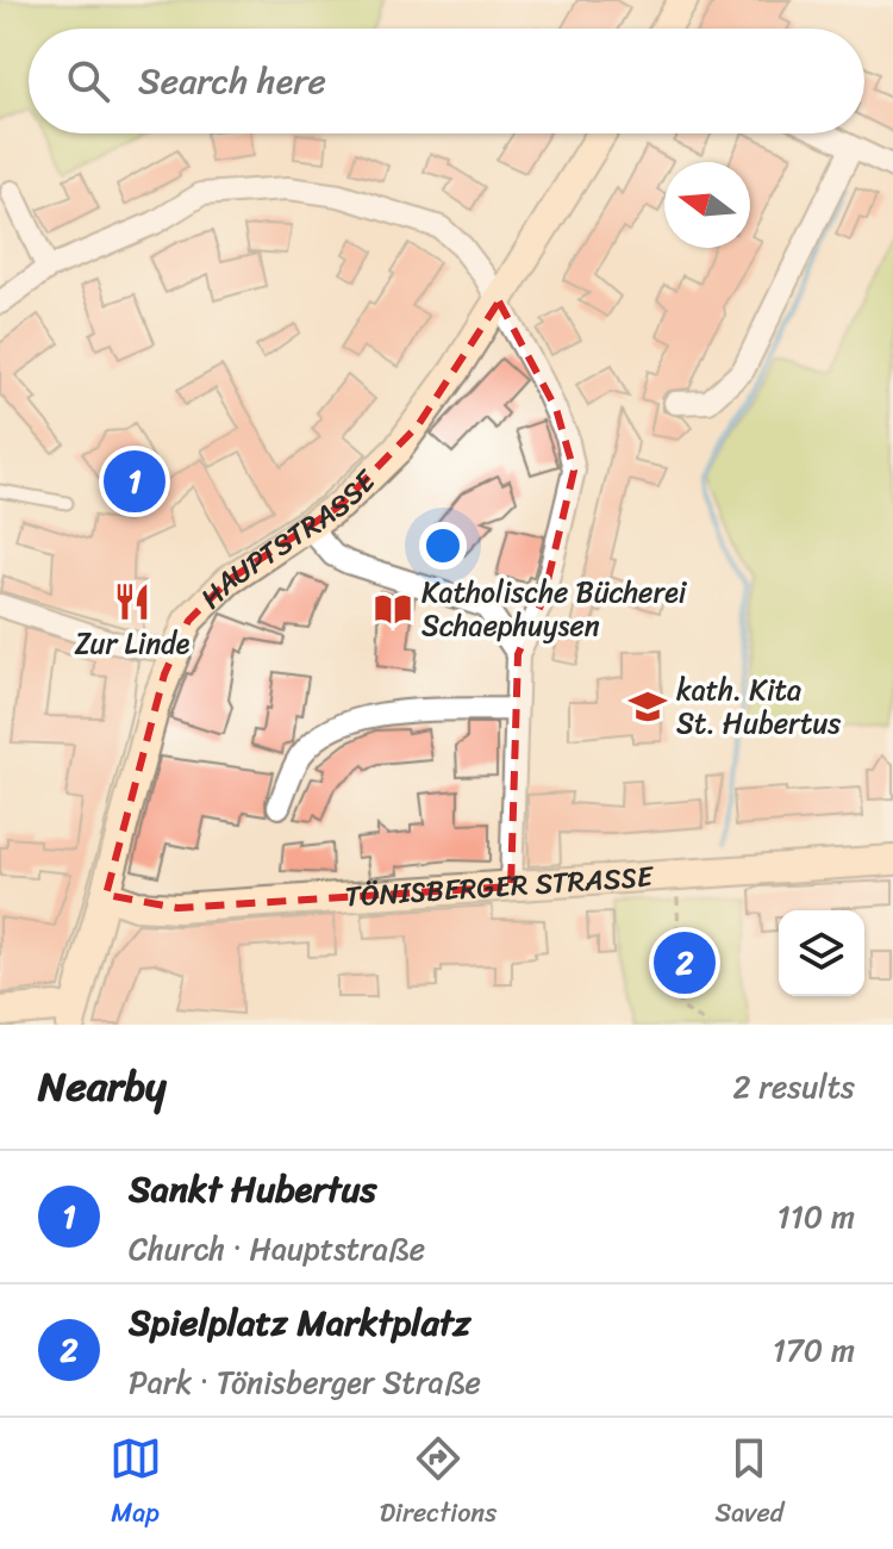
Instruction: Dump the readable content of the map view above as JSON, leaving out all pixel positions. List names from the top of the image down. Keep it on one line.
{"streets":{"main road":["HAUPTSTRASSE","TÖNISBERGER STRASSE"]},"crossings":[["HAUPTSTRASSE","TÖNISBERGER STRASSE"]],"places":{"restaurant":["Zur Linde"],"library":["Katholische Bücherei Schaephuysen"],"school or university":["kath. Kita St. Hubertus"]},"north":"left","page":{"search":"Search here","pins":["1","2"],"heading":["Nearby","2 results"],"list":[{"mark":"1","name":"Sankt Hubertus","note":"Church · Hauptstraße","value":"110 m"},{"mark":"2","name":"Spielplatz Marktplatz","note":"Park · Tönisberger Straße","value":"170 m"}],"nav":["Map","Directions","Saved"]}}
